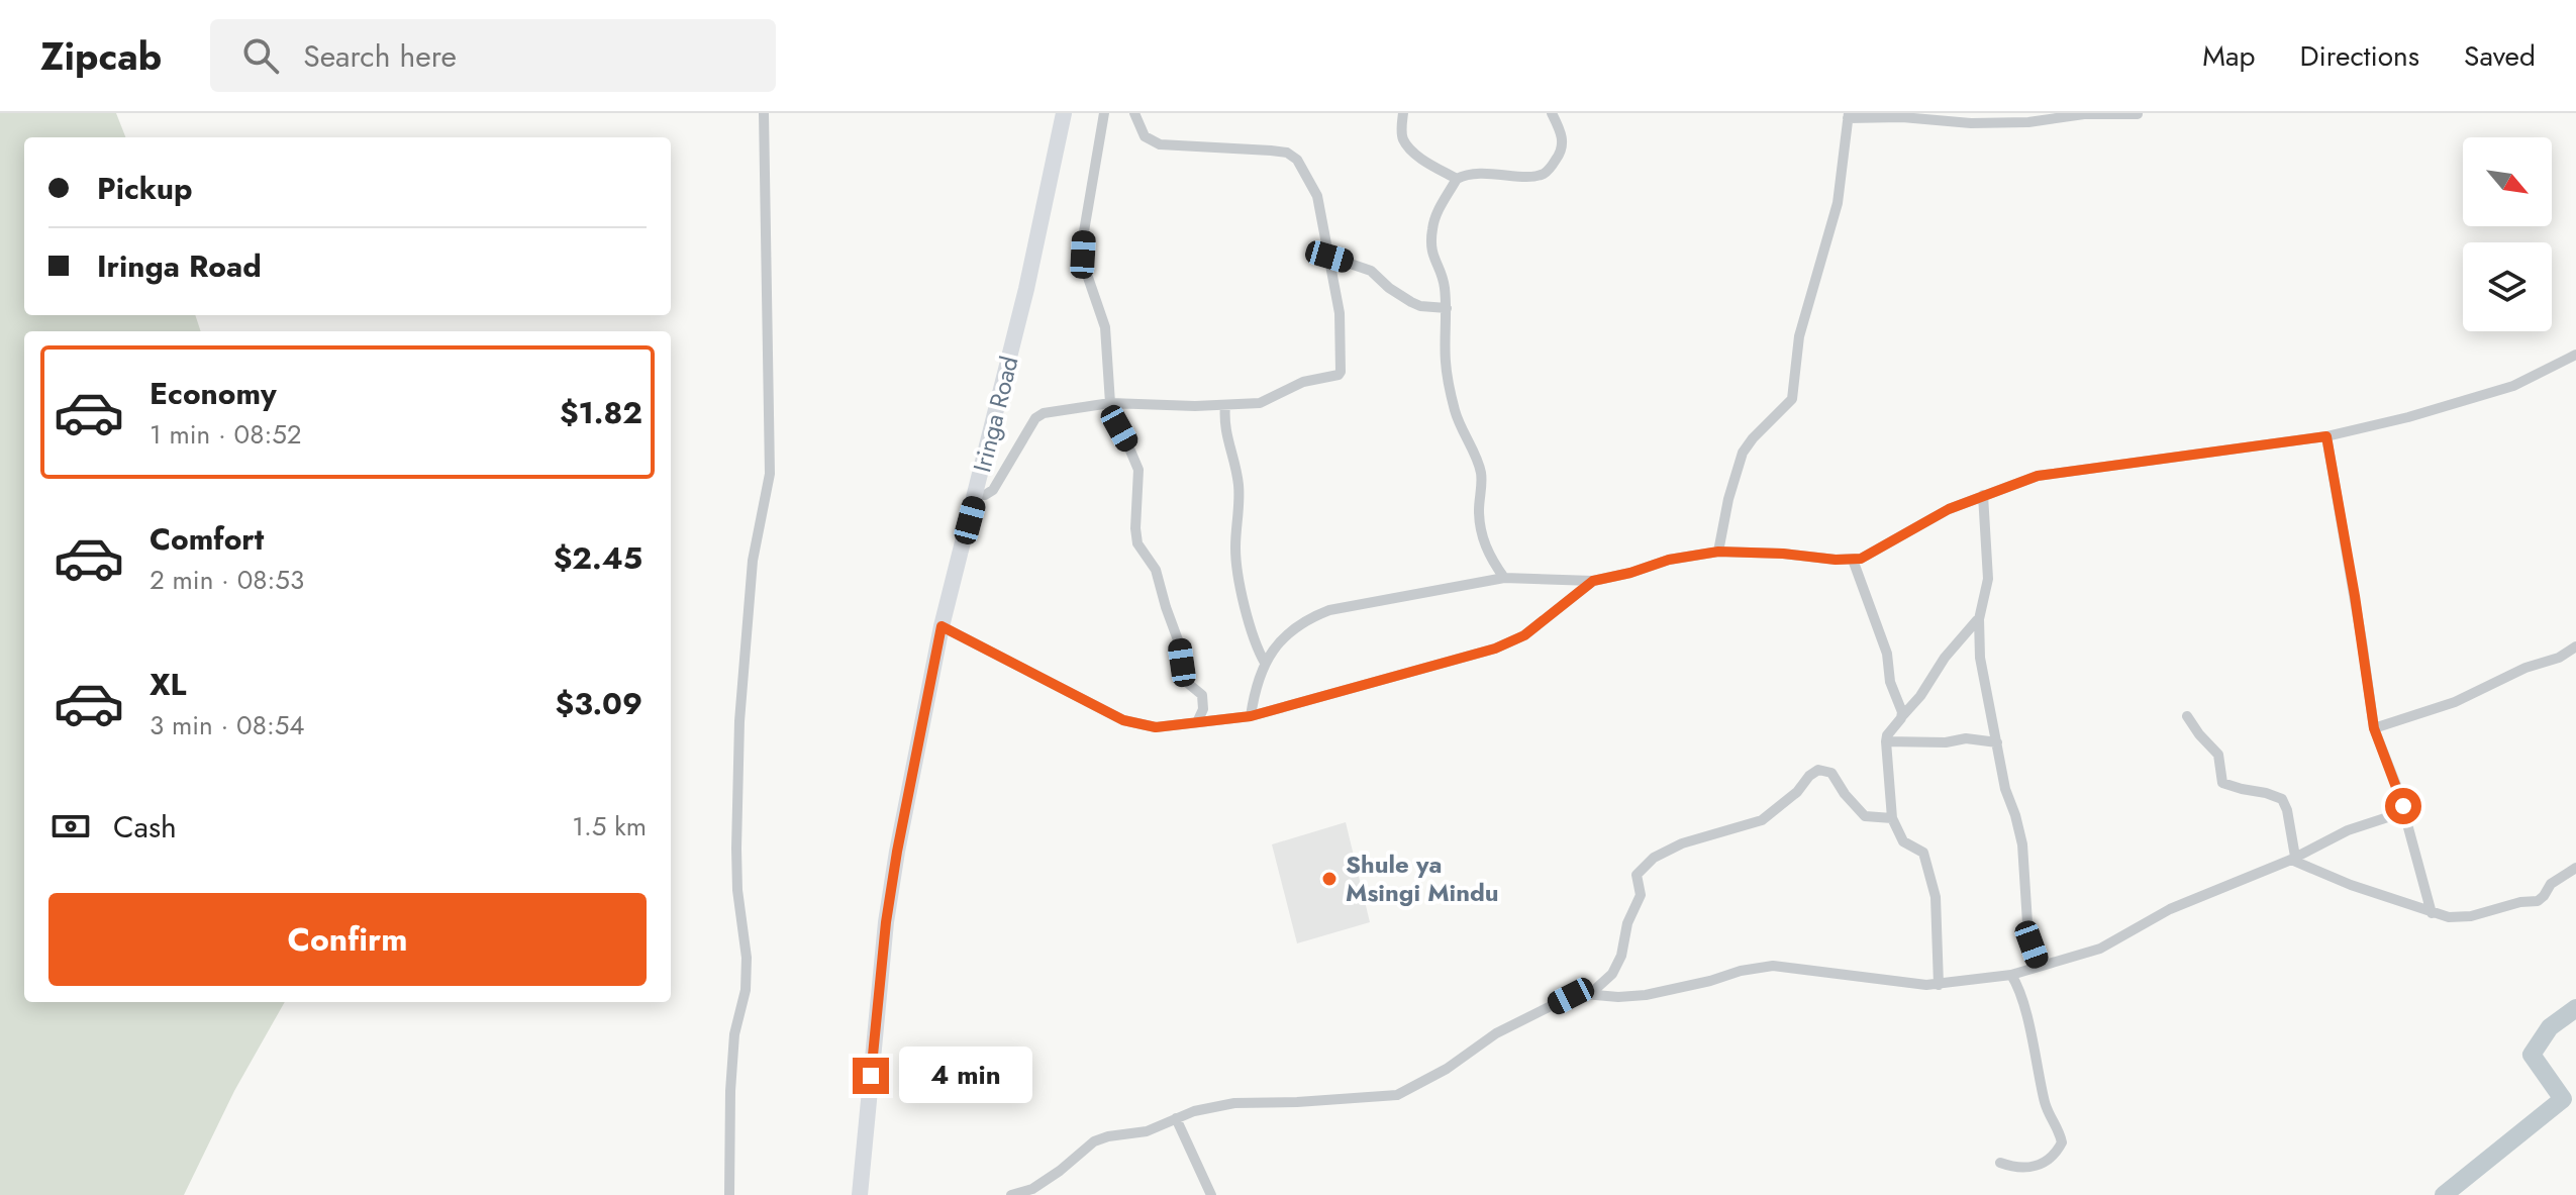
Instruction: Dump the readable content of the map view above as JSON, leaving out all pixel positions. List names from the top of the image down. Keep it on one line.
{"streets":{"highway":["Iringa Road"]},"places":["Shule ya Msingi Mindu"],"north":"bottom right","page":{"header":"Zipcab","search":"Search here","nav":["Map","Directions","Saved"],"banner":["Pickup","Iringa Road"],"list":[{"name":"Economy","note":"1 min · 08:52","value":"$1.82"},{"name":"Comfort","note":"2 min · 08:53","value":"$2.45"},{"name":"XL","note":"3 min · 08:54","value":"$3.09"}],"pay":["Cash","1.5 km"],"buttons":"Confirm","bubble":"4 min"}}
